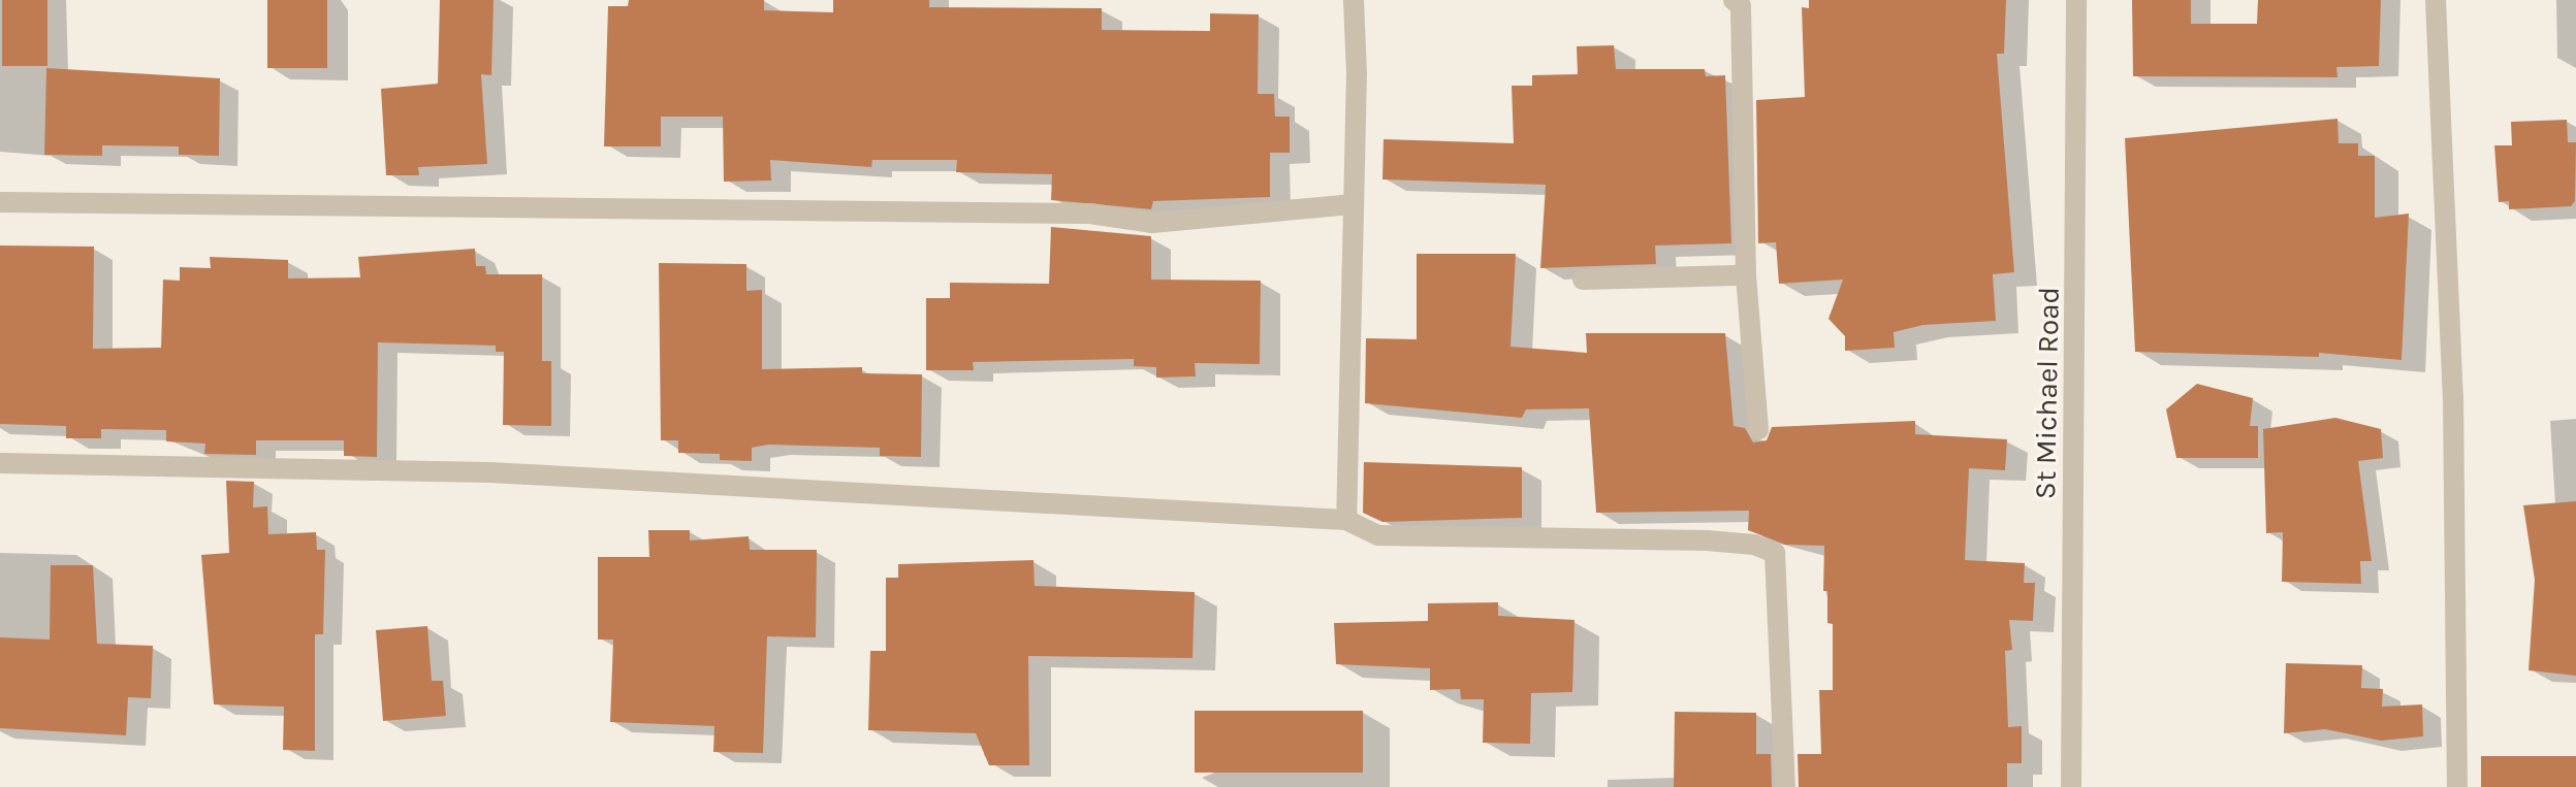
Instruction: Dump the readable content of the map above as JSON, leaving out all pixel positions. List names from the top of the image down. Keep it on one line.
{"streets":{"street":["St Michael Road"]}}
